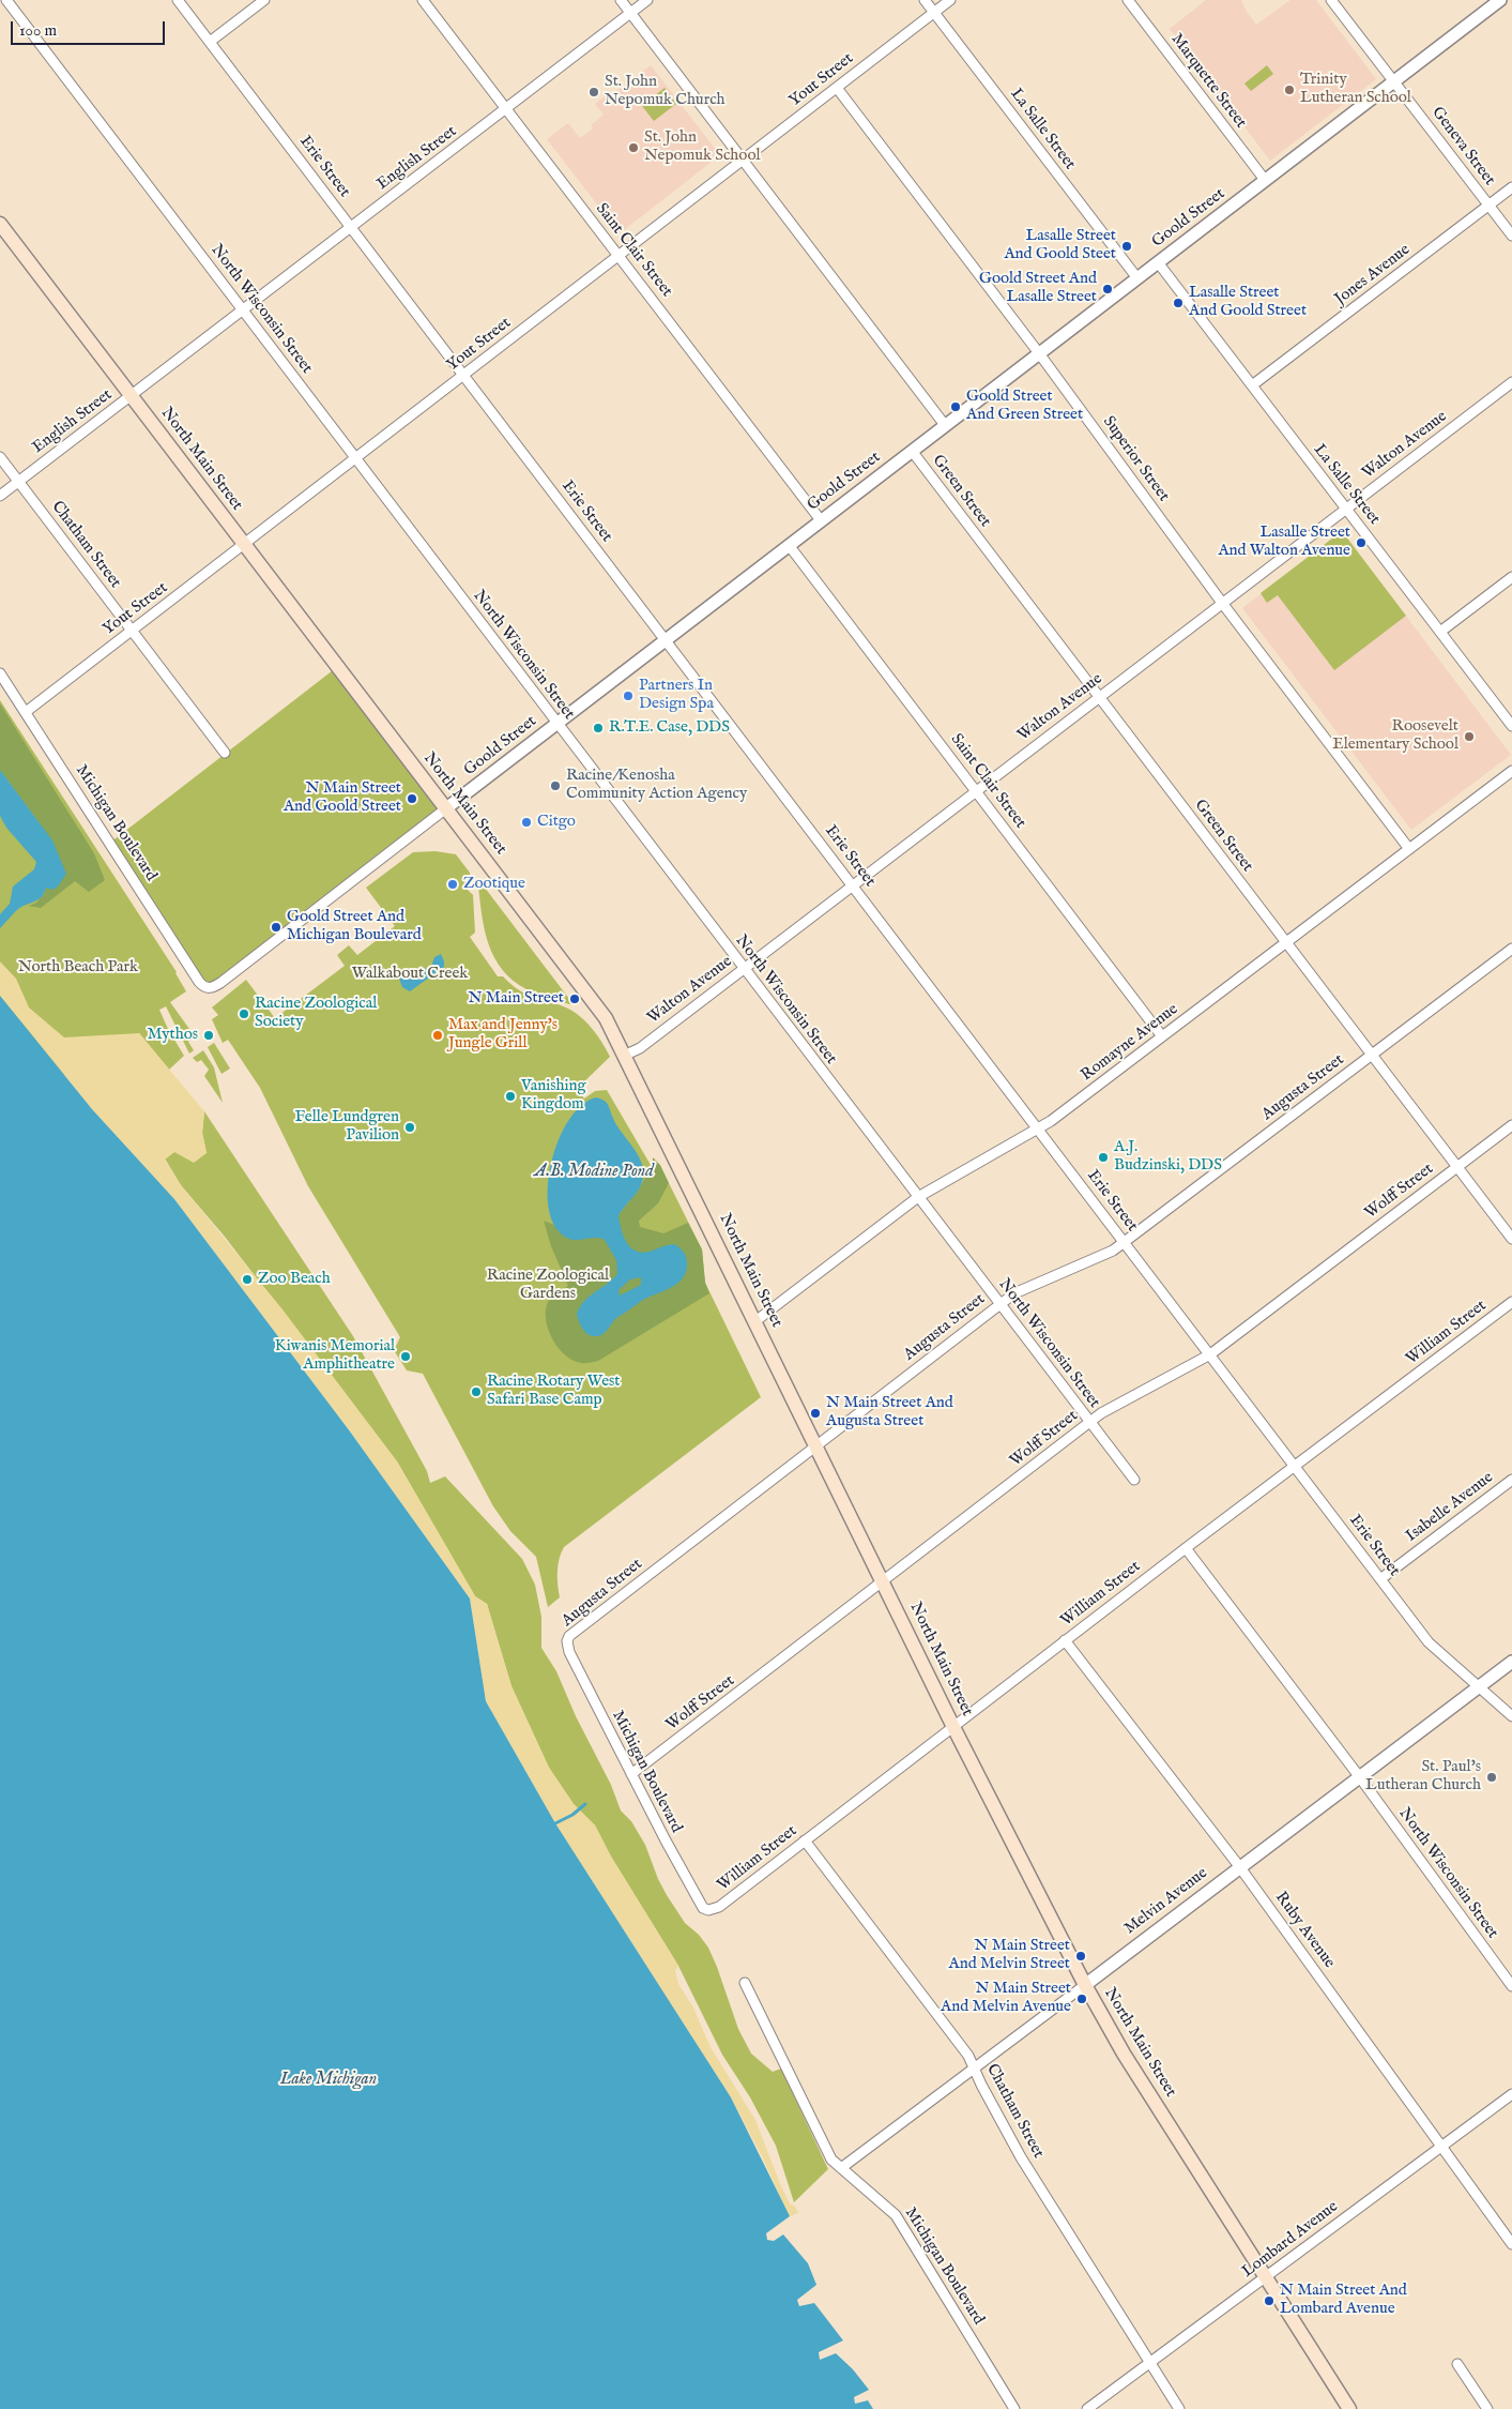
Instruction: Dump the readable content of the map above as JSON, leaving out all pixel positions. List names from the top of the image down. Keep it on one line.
{"streets":{"main road":["North Main Street"],"street":["Yout Street","Marquette Street","La Salle Street","Geneva Street","English Street","Erie Street","Goold Street","Saint Clair Street","Jones Avenue","North Wisconsin Street","Walton Avenue","Superior Street","Green Street","Chatham Street","Michigan Boulevard","Romayne Avenue","Augusta Street","Wolff Street","William Street","Isabelle Avenue","Melvin Avenue","Ruby Avenue","Lombard Avenue"]},"crossings":[["Yout Street","La Salle Street"],["Yout Street","Erie Street"],["Yout Street","Saint Clair Street"],["Yout Street","North Wisconsin Street"],["Yout Street","North Main Street"],["Yout Street","Superior Street"],["Yout Street","Chatham Street"],["Yout Street","Michigan Boulevard"],["Marquette Street","Goold Street"],["La Salle Street","Goold Street"],["La Salle Street","Jones Avenue"],["La Salle Street","Walton Avenue"],["Geneva Street","Goold Street"],["Geneva Street","Jones Avenue"],["English Street","Erie Street"],["English Street","Saint Clair Street"],["English Street","North Wisconsin Street"],["English Street","North Main Street"],["English Street","Chatham Street"],["Erie Street","Goold Street"],["Erie Street","Walton Avenue"],["Erie Street","Romayne Avenue"],["Erie Street","Augusta Street"],["Erie Street","Wolff Street"],["Erie Street","William Street"],["Erie Street","Isabelle Avenue"],["Erie Street","Melvin Avenue"],["Goold Street","Saint Clair Street"],["Goold Street","North Wisconsin Street"],["Goold Street","North Main Street"],["Goold Street","Superior Street"],["Goold Street","Green Street"],["Goold Street","Michigan Boulevard"],["Saint Clair Street","Walton Avenue"],["Saint Clair Street","Romayne Avenue"],["North Wisconsin Street","Walton Avenue"],["North Wisconsin Street","Romayne Avenue"],["North Wisconsin Street","Augusta Street"],["North Wisconsin Street","Wolff Street"],["North Wisconsin Street","William Street"],["North Wisconsin Street","Melvin Avenue"],["Walton Avenue","North Main Street"],["Walton Avenue","Superior Street"],["Walton Avenue","Green Street"],["North Main Street","Romayne Avenue"],["North Main Street","Augusta Street"],["North Main Street","Wolff Street"],["North Main Street","William Street"],["North Main Street","Melvin Avenue"],["North Main Street","Lombard Avenue"],["Superior Street","Romayne Avenue"],["Green Street","Romayne Avenue"],["Green Street","Augusta Street"],["Green Street","Wolff Street"],["Chatham Street","William Street"],["Chatham Street","Melvin Avenue"],["Chatham Street","Lombard Avenue"],["Michigan Boulevard","Augusta Street"],["Michigan Boulevard","Wolff Street"],["Michigan Boulevard","William Street"],["Michigan Boulevard","Melvin Avenue"],["William Street","Ruby Avenue"],["Melvin Avenue","Ruby Avenue"],["Ruby Avenue","Lombard Avenue"]],"water":["A.B. Modine Pond","Lake Michigan"],"parks":["North Beach Park","Walkabout Creek","Racine Zoological Gardens"],"places":["Trinity Lutheran School","St. John Nepomuk Church","St. John Nepomuk School","Lasalle Street And Goold Steet","Goold Street And Lasalle Street","Lasalle Street And Goold Street","Goold Street And Green Street","Lasalle Street And Walton Avenue","Partners In Design Spa","R.T.E. Case, DDS","Roosevelt Elementary School","Racine/Kenosha Community Action Agency","N Main Street And Goold Street","Citgo","Zootique","Goold Street And Michigan Boulevard","N Main Street","Racine Zoological Society","Mythos","Max and Jenny's Jungle Grill","Vanishing Kingdom","Felle Lundgren Pavilion","A.J. Budzinski, DDS","Zoo Beach","Kiwanis Memorial Amphitheatre","Racine Rotary West Safari Base Camp","N Main Street And Augusta Street","St. Paul's Lutheran Church","N Main Street And Melvin Street","N Main Street And Melvin Avenue","N Main Street And Lombard Avenue"],"scale_bar":"100 m"}
